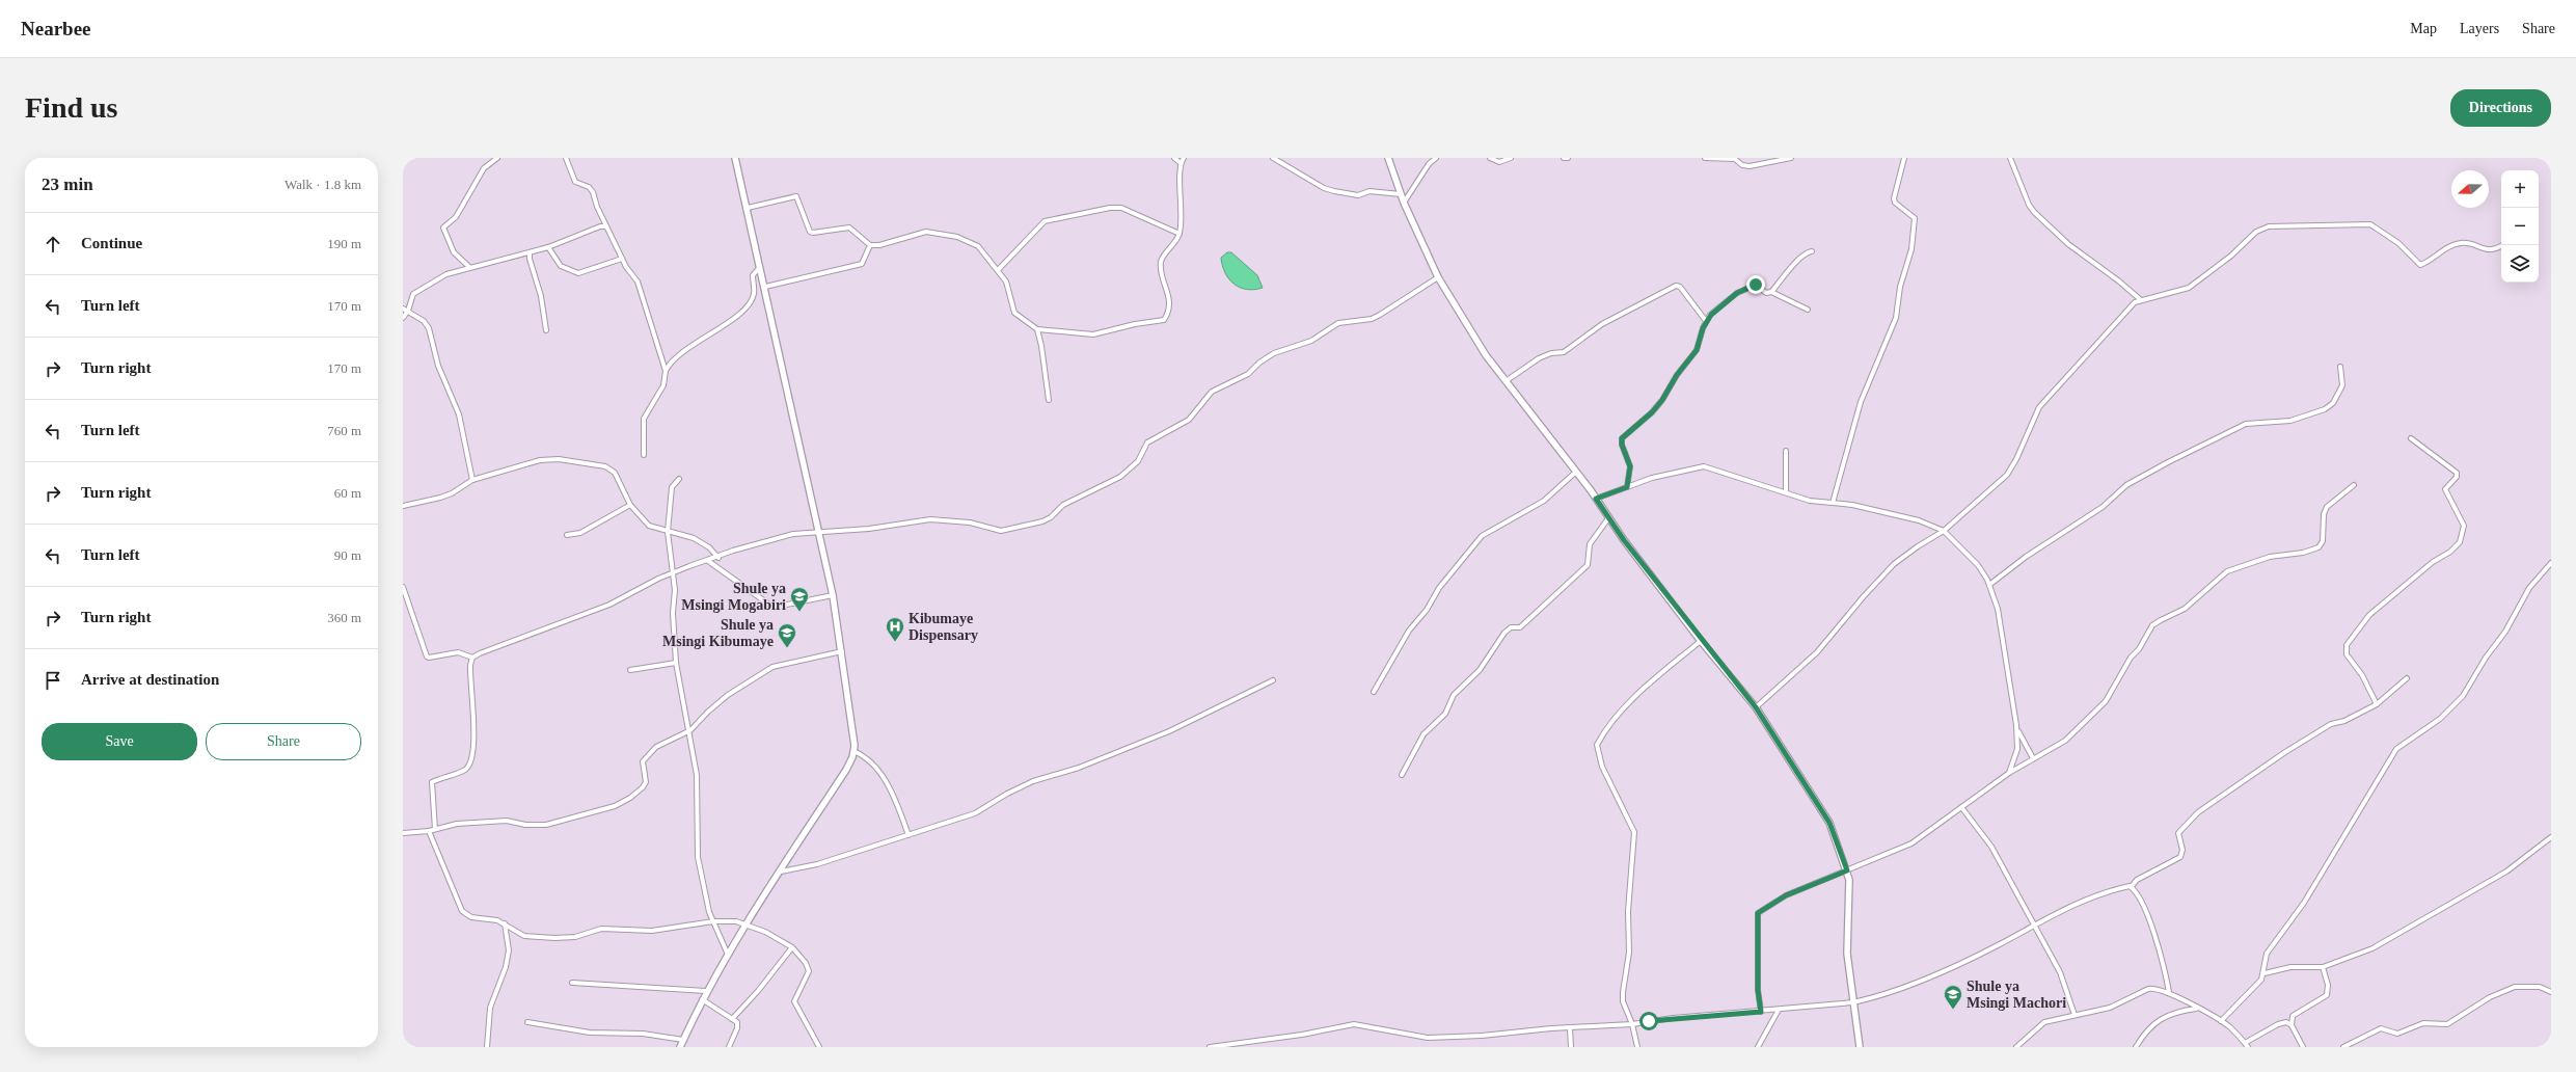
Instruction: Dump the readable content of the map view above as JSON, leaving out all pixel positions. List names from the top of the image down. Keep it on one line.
{"places":{"school or university":["Shule ya Msingi Mogabiri","Shule ya Msingi Kibumaye","Shule ya Msingi Machori"],"hospital":["Kibumaye Dispensary"]},"north":"left","page":{"header":"Nearbee","nav":["Map","Layers","Share"],"buttons":["Directions",["Save","Share"]],"title":"Find us","heading":["23 min","Walk · 1.8 km"],"map_buttons":["+","−"],"list":[["Continue","190 m"],["Turn left","170 m"],["Turn right","170 m"],["Turn left","760 m"],["Turn right","60 m"],["Turn left","90 m"],["Turn right","360 m"],"Arrive at destination"]}}
